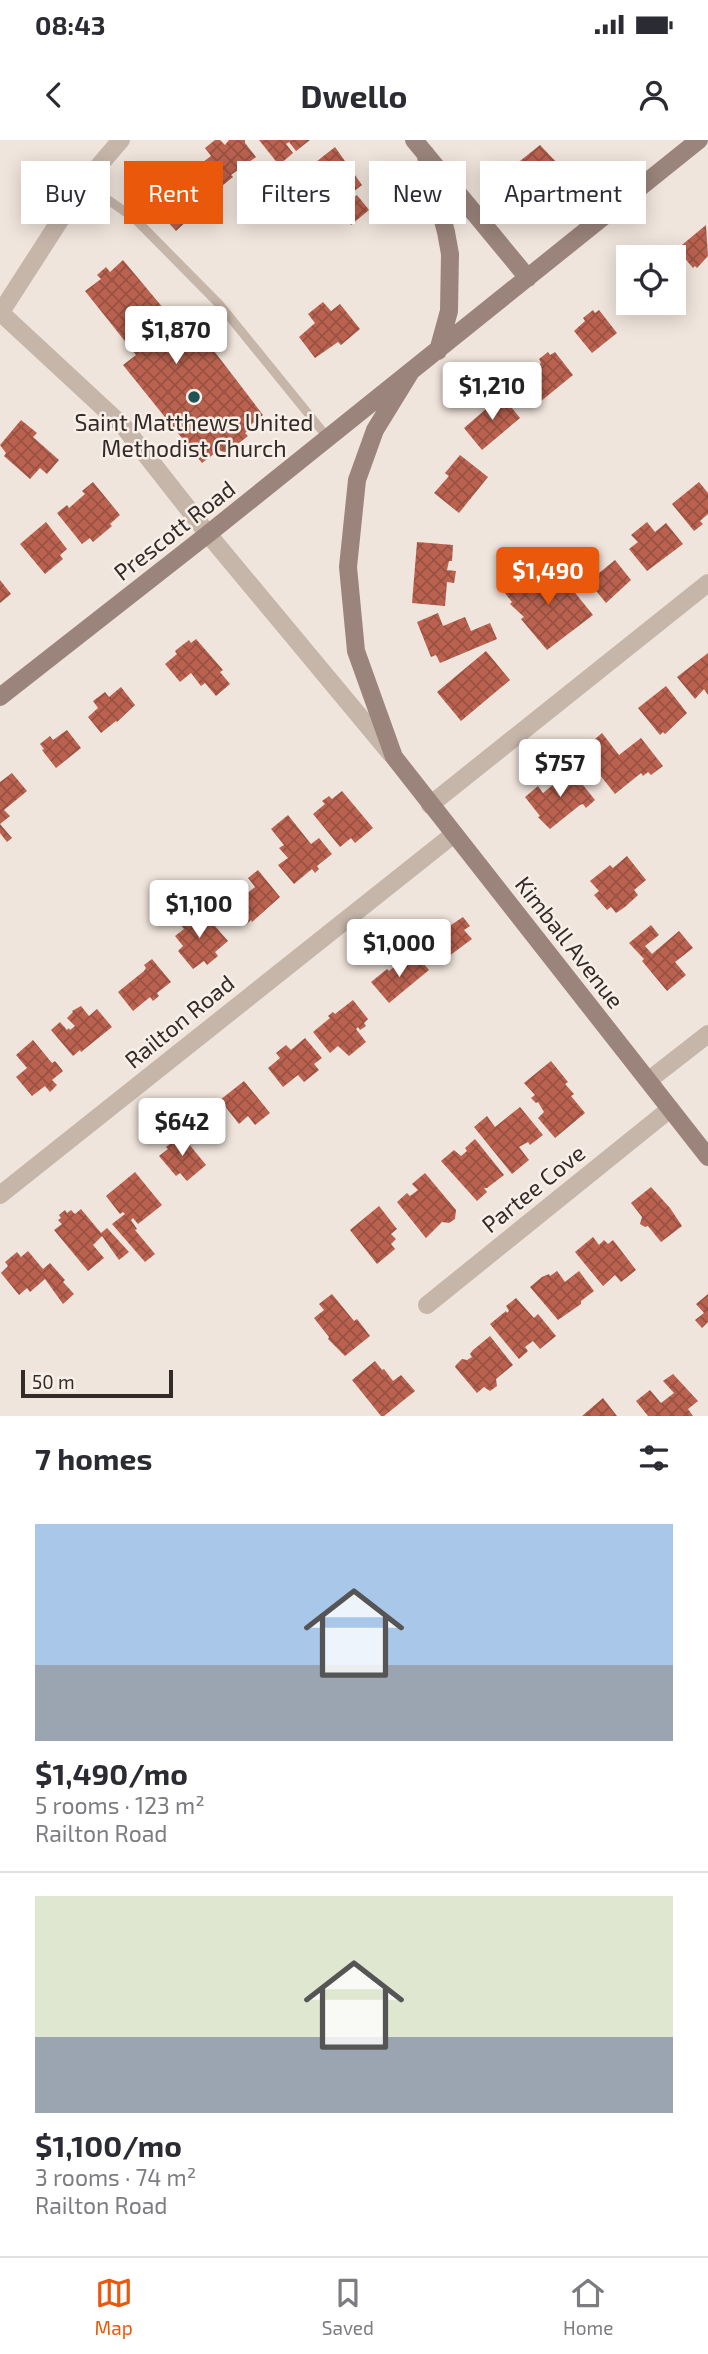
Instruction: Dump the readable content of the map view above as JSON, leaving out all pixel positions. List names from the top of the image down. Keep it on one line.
{"streets":{"main road":["Prescott Road","Kimball Avenue"],"street":["Railton Road","Partee Cove"]},"crossings":[["Prescott Road","Kimball Avenue"],["Kimball Avenue","Railton Road"],["Kimball Avenue","Partee Cove"]],"places":["Saint Matthews United Methodist Church"],"scale_bar":"50 m","page":{"status":"08:43","header":"Dwello","chip":["Buy","Rent","Filters","New","Apartment"],"price":["$1,870","$1,210","$1,490","$757","$1,100","$1,000","$642"],"scale":"50 m","heading":"7 homes","list":[{"name":"$1,490/mo","note":"5 rooms · 123 m² · Railton Road"},{"name":"$1,100/mo","note":"3 rooms · 74 m² · Railton Road"}],"tabs":["Map","Saved","Home"]}}
